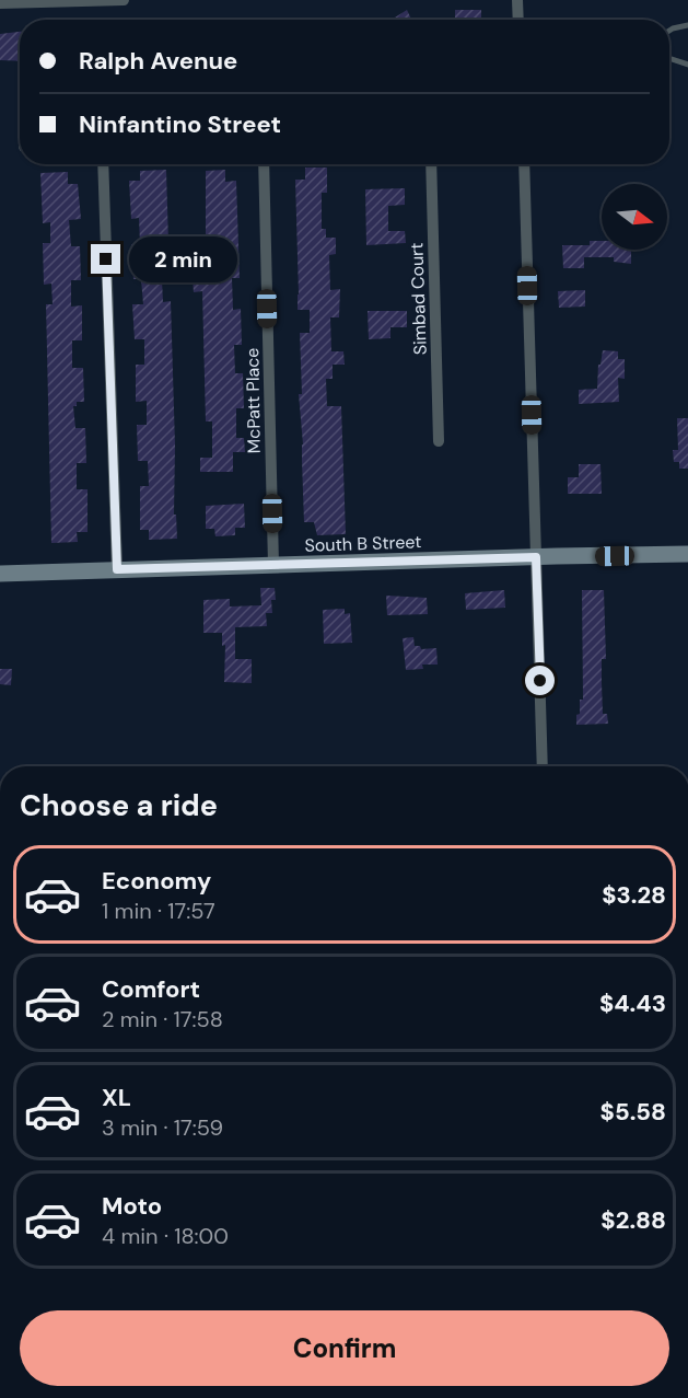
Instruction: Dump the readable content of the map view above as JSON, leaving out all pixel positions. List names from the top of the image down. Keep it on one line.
{"streets":{"street":["Simbad Court","McPatt Place","South B Street"]},"crossings":[["McPatt Place","South B Street"]],"north":"right","page":{"banner":["Ralph Avenue","Ninfantino Street"],"bubble":"2 min","heading":"Choose a ride","list":[{"name":"Economy","note":"1 min · 17:57","value":"$3.28"},{"name":"Comfort","note":"2 min · 17:58","value":"$4.43"},{"name":"XL","note":"3 min · 17:59","value":"$5.58"},{"name":"Moto","note":"4 min · 18:00","value":"$2.88"}],"buttons":"Confirm"}}
